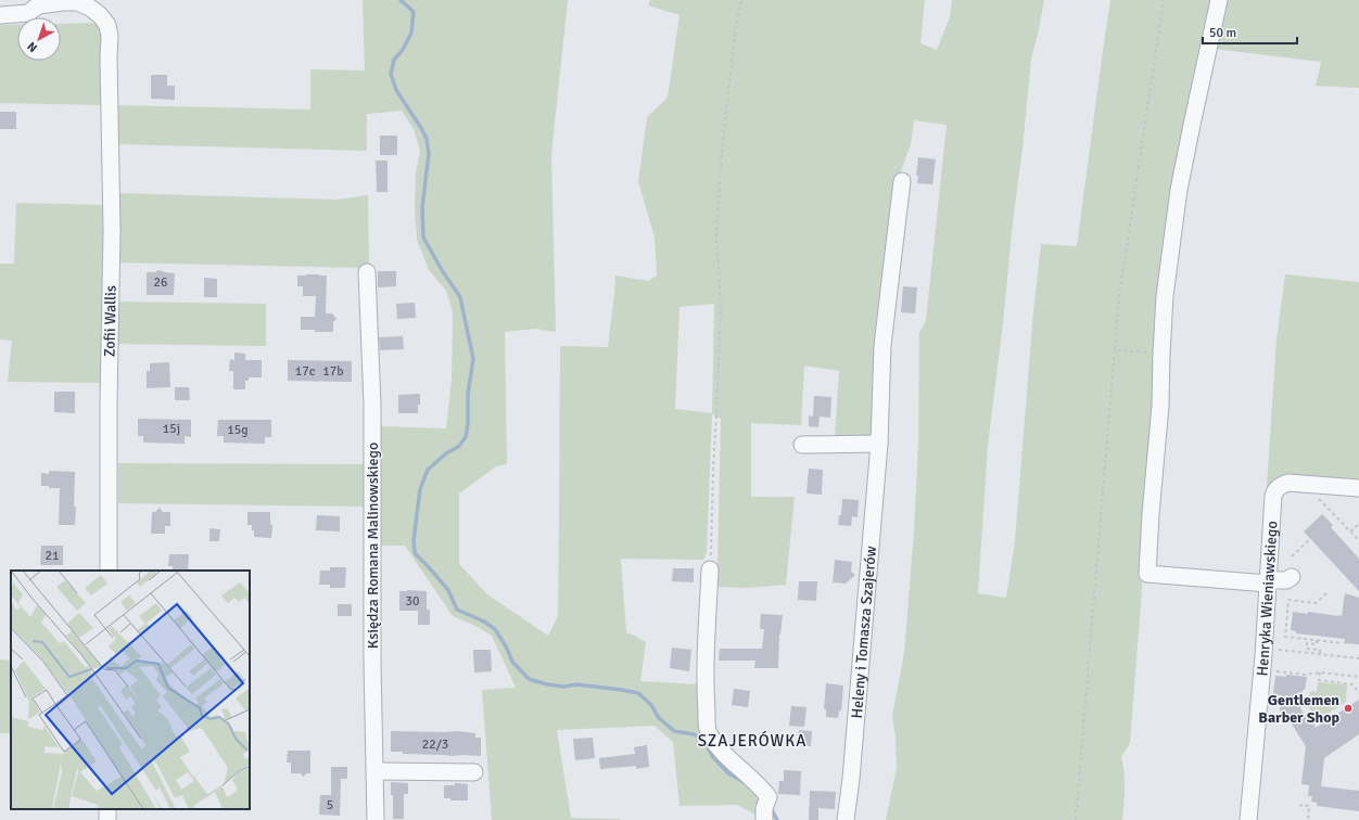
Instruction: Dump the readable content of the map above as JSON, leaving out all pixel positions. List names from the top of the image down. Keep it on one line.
{"streets":{"street":["Zofii Wallis","Księdza Romana Malinowskiego","Henryka Wieniawskiego","Heleny i Tomasza Szajerów"]},"districts":["SZAJERÓWKA"],"places":["Gentlemen Barber Shop"],"house_numbers":["26","17c","17b","15j","15g","21","30","22/3","5"],"scale_bar":"50 m","north":"bottom left"}
